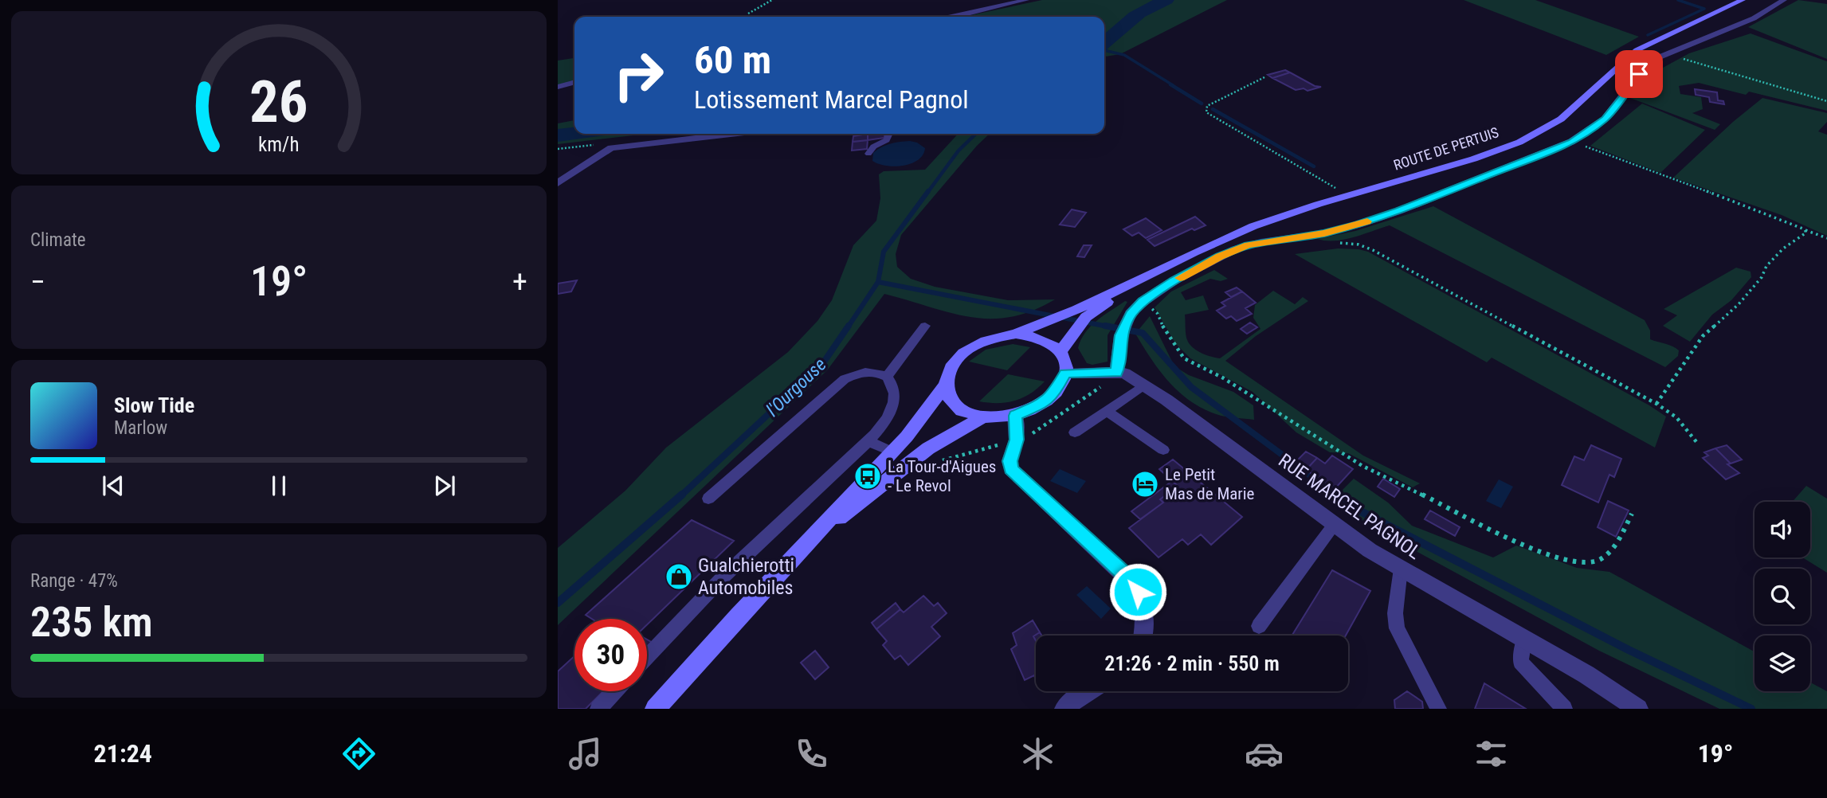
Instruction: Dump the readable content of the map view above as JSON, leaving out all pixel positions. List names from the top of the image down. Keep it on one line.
{"streets":{"main road":["ROUTE DE PERTUIS"],"street":["RUE MARCEL PAGNOL"]},"crossings":[["ROUTE DE PERTUIS","RUE MARCEL PAGNOL"]],"water":["l'Ourgouse"],"places":{"bus stop":["La Tour-d'Aigues - Le Revol"],"hotel":["Le Petit Mas de Marie"],"shop":["Gualchierotti Automobiles"]},"page":{"turn":["60 m","Lotissement Marcel Pagnol"],"tile":["Climate",["Range · 47%","235 km"]],"heat":["−","19°","+"],"song":["Slow Tide","Marlow"],"limit":"30","trip":"21:26 · 2 min · 550 m","tabs":["21:24","19°"],"gauge":["26","km/h"]}}
